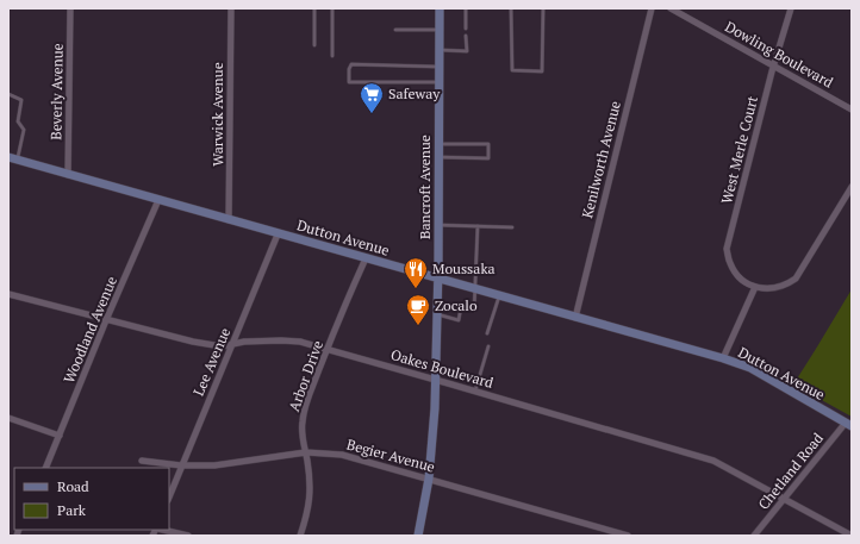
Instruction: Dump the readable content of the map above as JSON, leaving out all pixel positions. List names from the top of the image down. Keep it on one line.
{"streets":{"street":["Dowling Boulevard","Beverly Avenue","Warwick Avenue","West Merle Court","Kenilworth Avenue","Bancroft Avenue","Dutton Avenue","Woodland Avenue","Lee Avenue","Oakes Boulevard","Arbor Drive","Begier Avenue","Chetland Road"]},"crossings":[["Dowling Boulevard","West Merle Court"],["Beverly Avenue","Dutton Avenue"],["Warwick Avenue","Dutton Avenue"],["Kenilworth Avenue","Dutton Avenue"],["Bancroft Avenue","Dutton Avenue"],["Bancroft Avenue","Oakes Boulevard"],["Bancroft Avenue","Begier Avenue"],["Dutton Avenue","Woodland Avenue"],["Dutton Avenue","Lee Avenue"],["Dutton Avenue","Arbor Drive"],["Dutton Avenue","Chetland Road"],["Woodland Avenue","Oakes Boulevard"],["Lee Avenue","Oakes Boulevard"],["Lee Avenue","Begier Avenue"],["Oakes Boulevard","Arbor Drive"],["Oakes Boulevard","Chetland Road"],["Arbor Drive","Begier Avenue"]],"places":{"supermarket":["Safeway"],"restaurant":["Moussaka"],"cafe":["Zocalo"]},"legend":["Road","Park"]}
